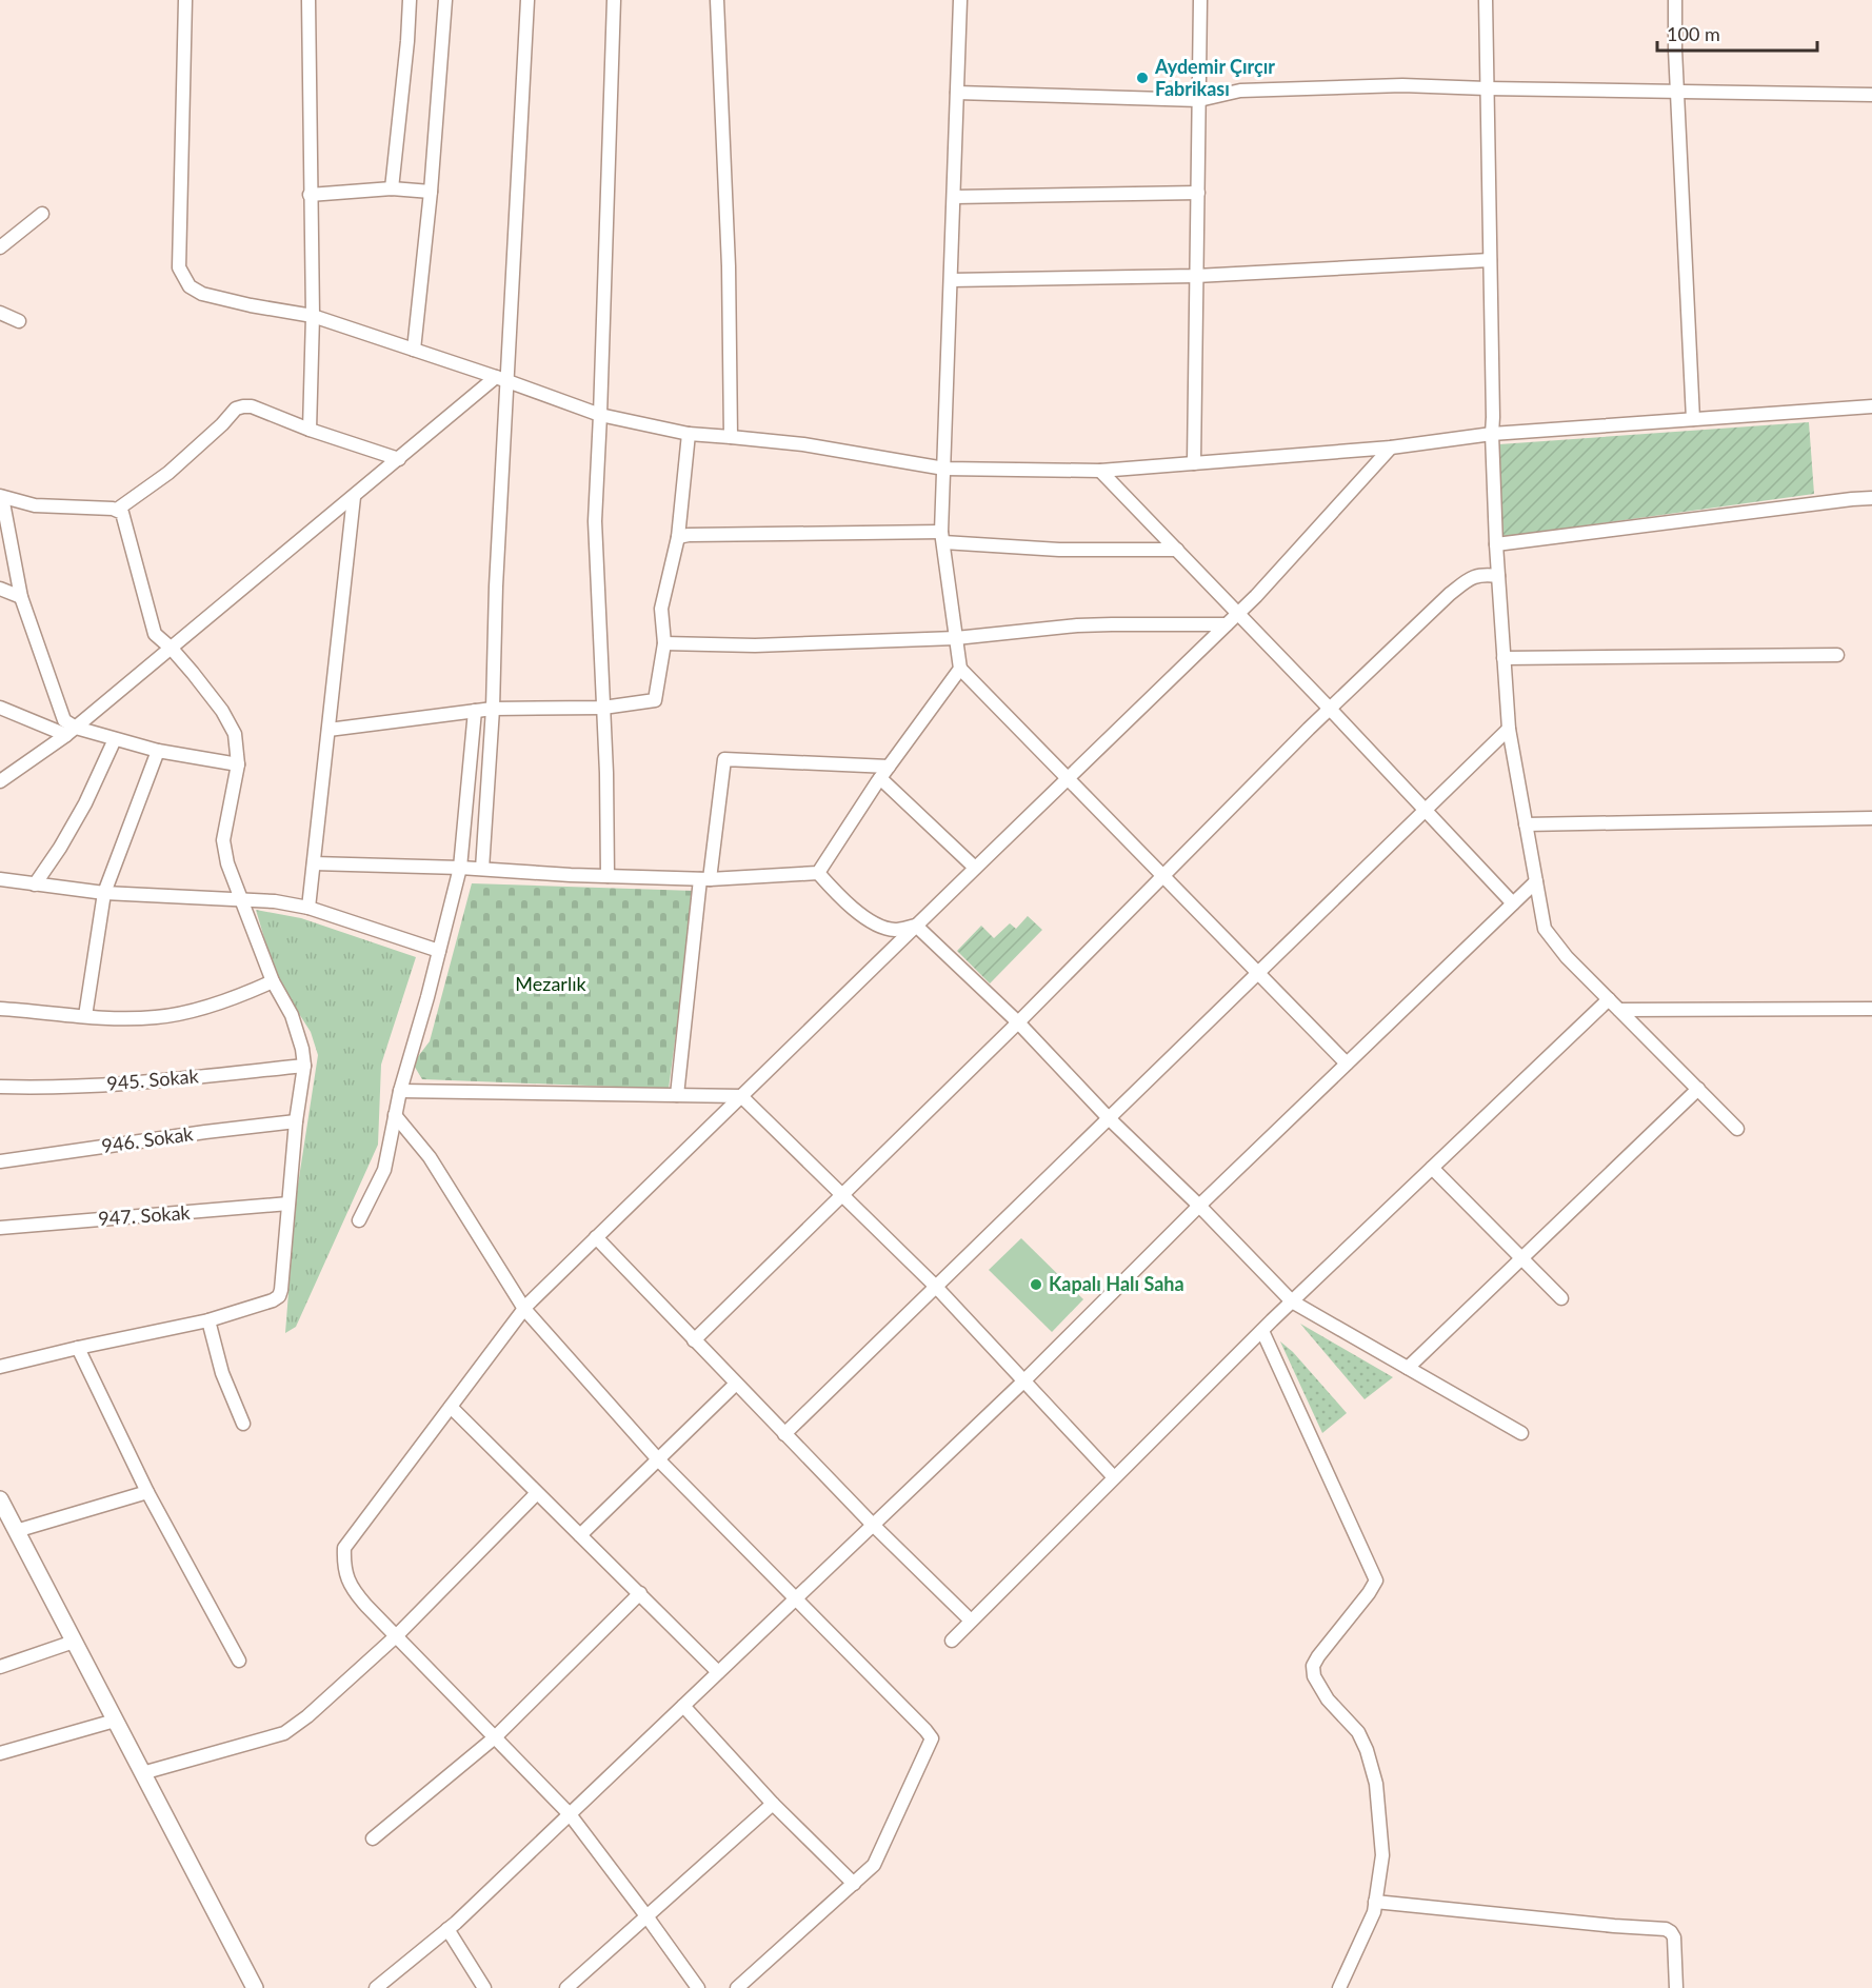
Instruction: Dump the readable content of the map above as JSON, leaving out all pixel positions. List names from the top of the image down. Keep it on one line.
{"streets":{"street":["945. Sokak","946. Sokak","947. Sokak"]},"parks":["Mezarlık"],"places":["Aydemir Çırçır Fabrikası","Kapalı Halı Saha"],"scale_bar":"100 m"}
